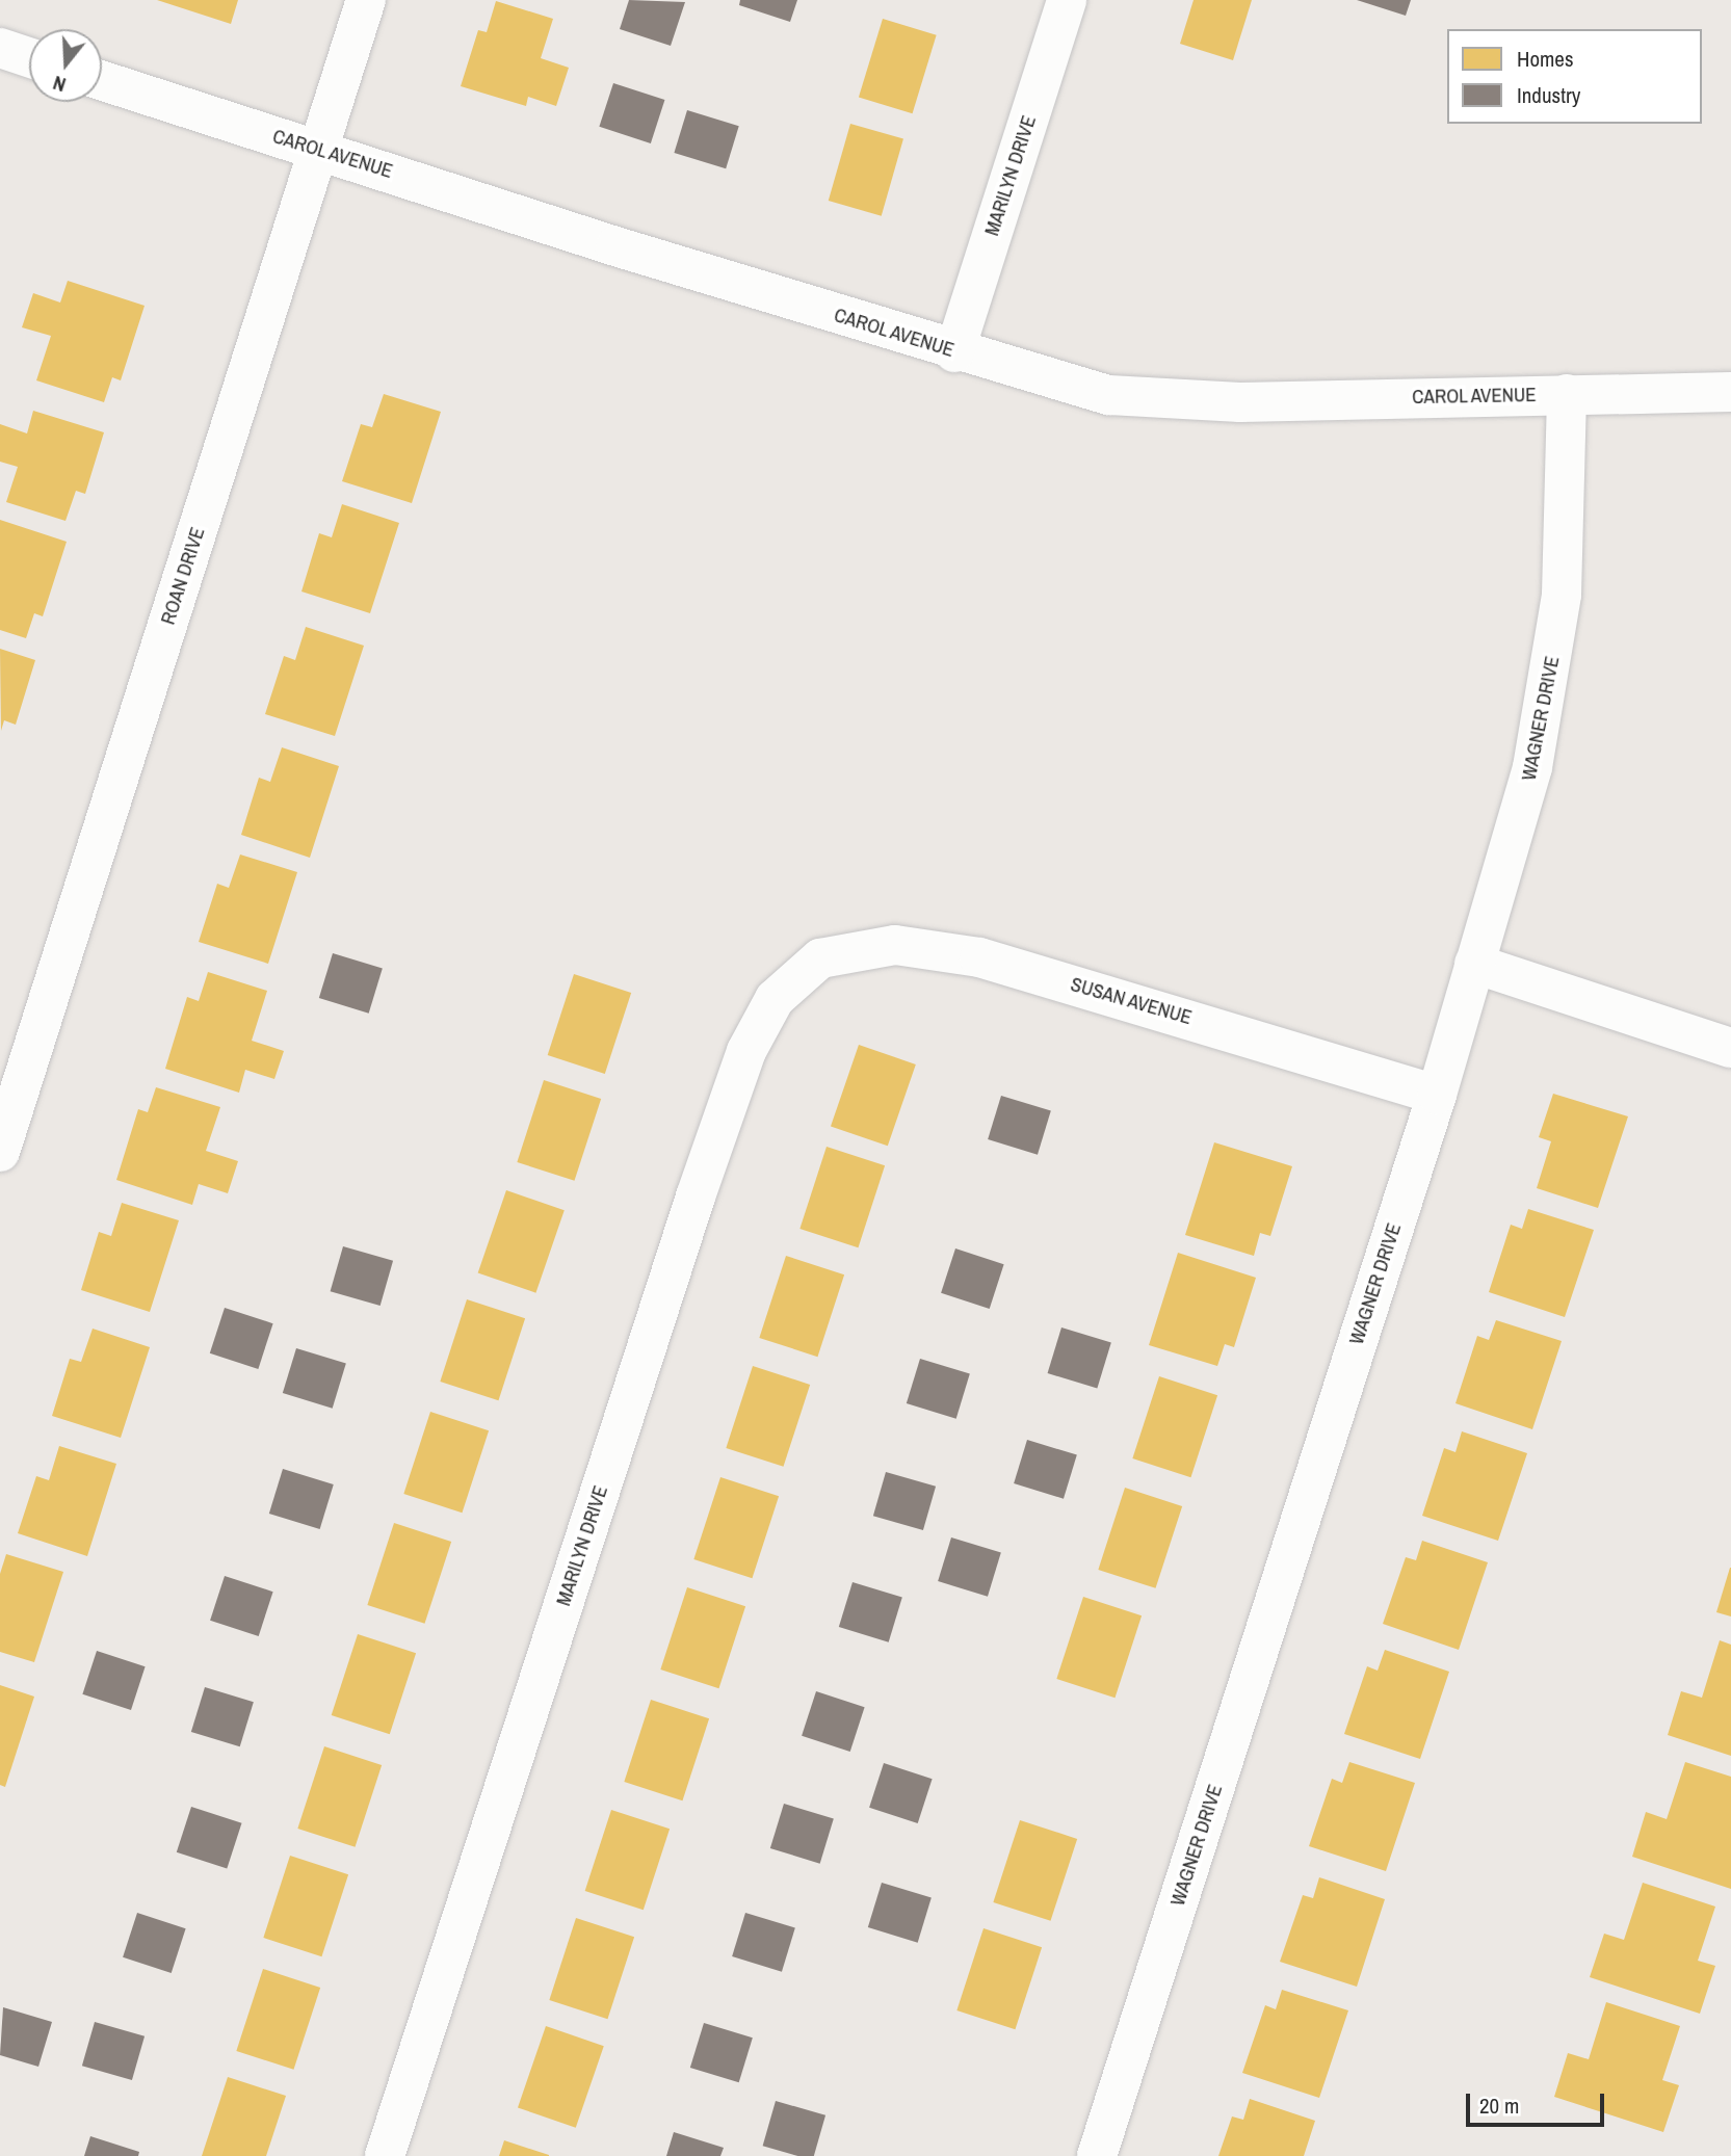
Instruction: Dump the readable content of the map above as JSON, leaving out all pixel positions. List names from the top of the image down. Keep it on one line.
{"streets":{"street":["CAROL AVENUE","MARILYN DRIVE","ROAN DRIVE","WAGNER DRIVE","SUSAN AVENUE"]},"crossings":[["CAROL AVENUE","MARILYN DRIVE"],["CAROL AVENUE","ROAN DRIVE"],["CAROL AVENUE","WAGNER DRIVE"],["MARILYN DRIVE","SUSAN AVENUE"],["WAGNER DRIVE","SUSAN AVENUE"]],"legend":["Homes","Industry"],"scale_bar":"20 m","north":"bottom"}
